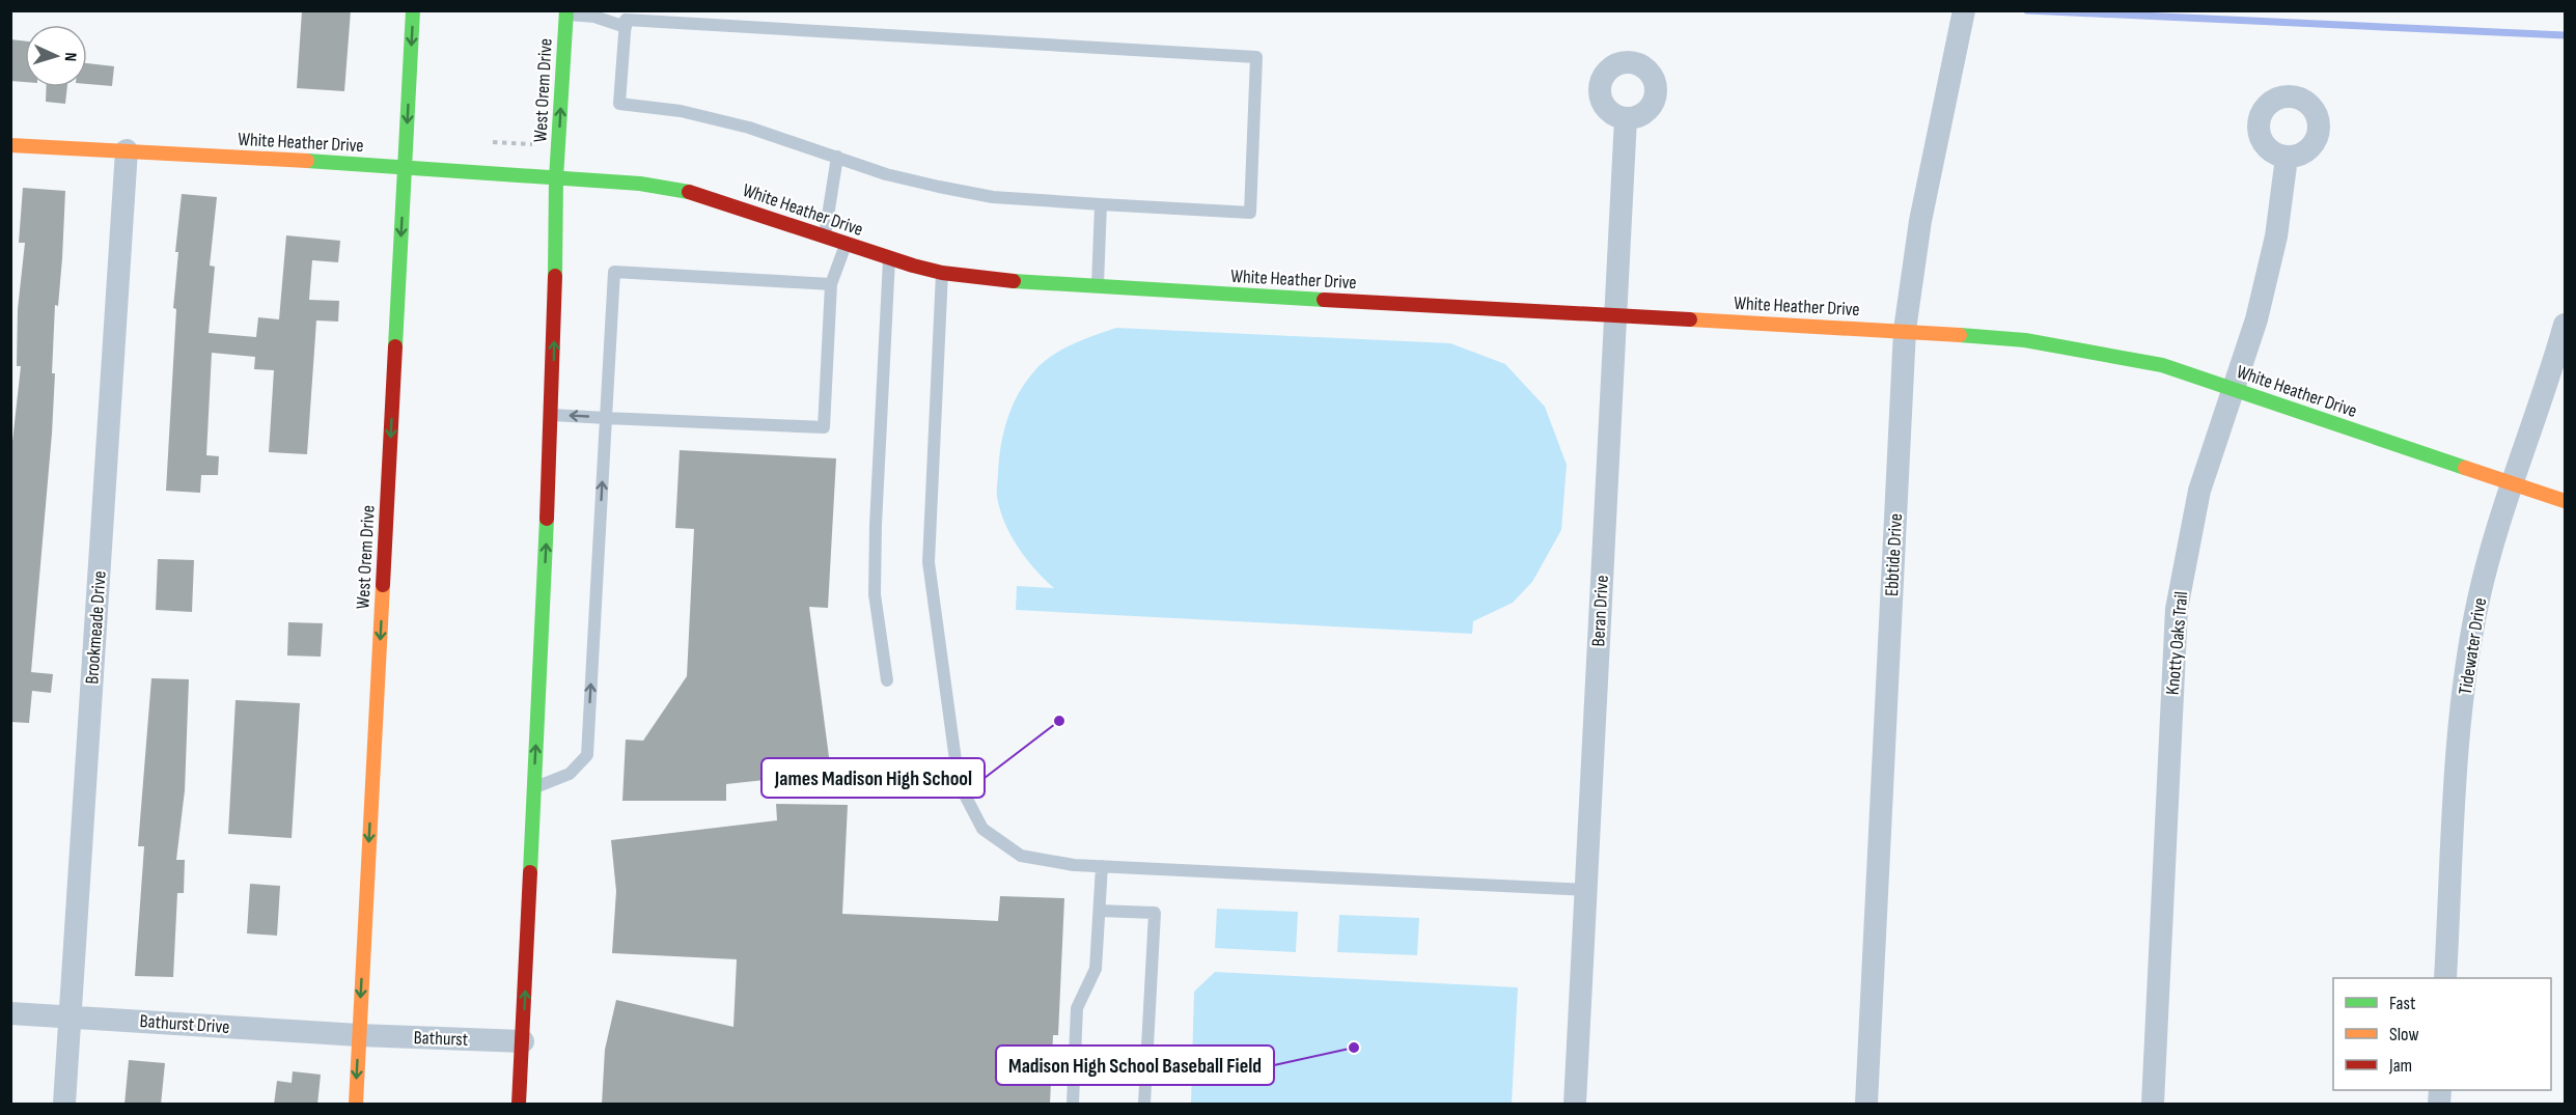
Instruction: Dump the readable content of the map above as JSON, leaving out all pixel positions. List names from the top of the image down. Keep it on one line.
{"streets":{"street":["West Orem Drive","White Heather Drive","Ebbtide Drive","Beran Drive","Brookmeade Drive","Knotty Oaks Trail","Tidewater Drive","Bathurst Drive","Bathurst"]},"crossings":[["West Orem Drive","White Heather Drive"],["West Orem Drive","Bathurst Drive"],["West Orem Drive","Bathurst"],["White Heather Drive","Ebbtide Drive"],["White Heather Drive","Beran Drive"],["White Heather Drive","Brookmeade Drive"],["White Heather Drive","Knotty Oaks Trail"],["White Heather Drive","Tidewater Drive"],["Brookmeade Drive","Bathurst Drive"],["Bathurst Drive","Bathurst"]],"places":["James Madison High School","Madison High School Baseball Field"],"legend":["Fast","Slow","Jam"],"north":"right"}
